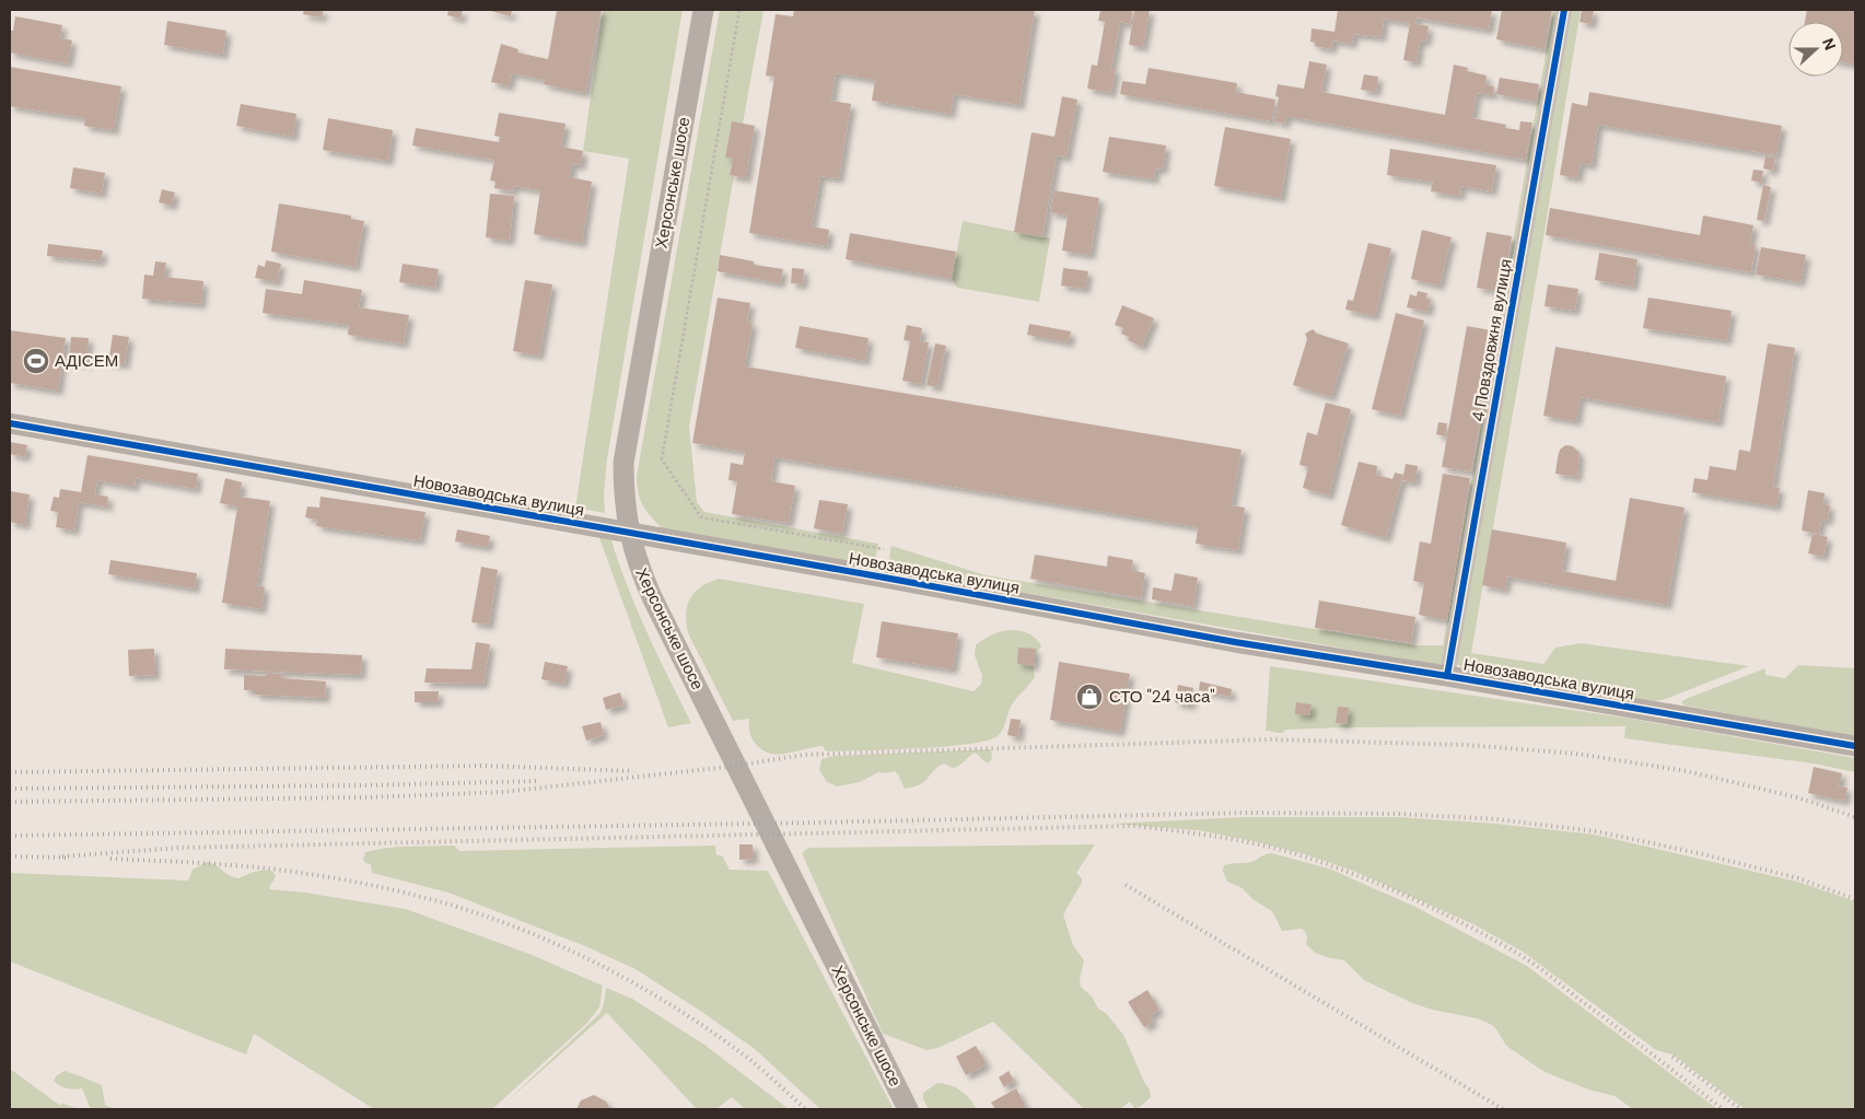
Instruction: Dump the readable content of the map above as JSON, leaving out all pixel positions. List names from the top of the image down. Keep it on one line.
{"streets":{"street":["Херсонське шосе","4 Повздовжня вулиця","Новозаводська вулиця"]},"crossings":[["Херсонське шосе","Новозаводська вулиця"],["4 Повздовжня вулиця","Новозаводська вулиця"]],"places":{"sports":["АДІСЕМ"],"shop":["СТО \"24 часа\""]},"north":"right"}
